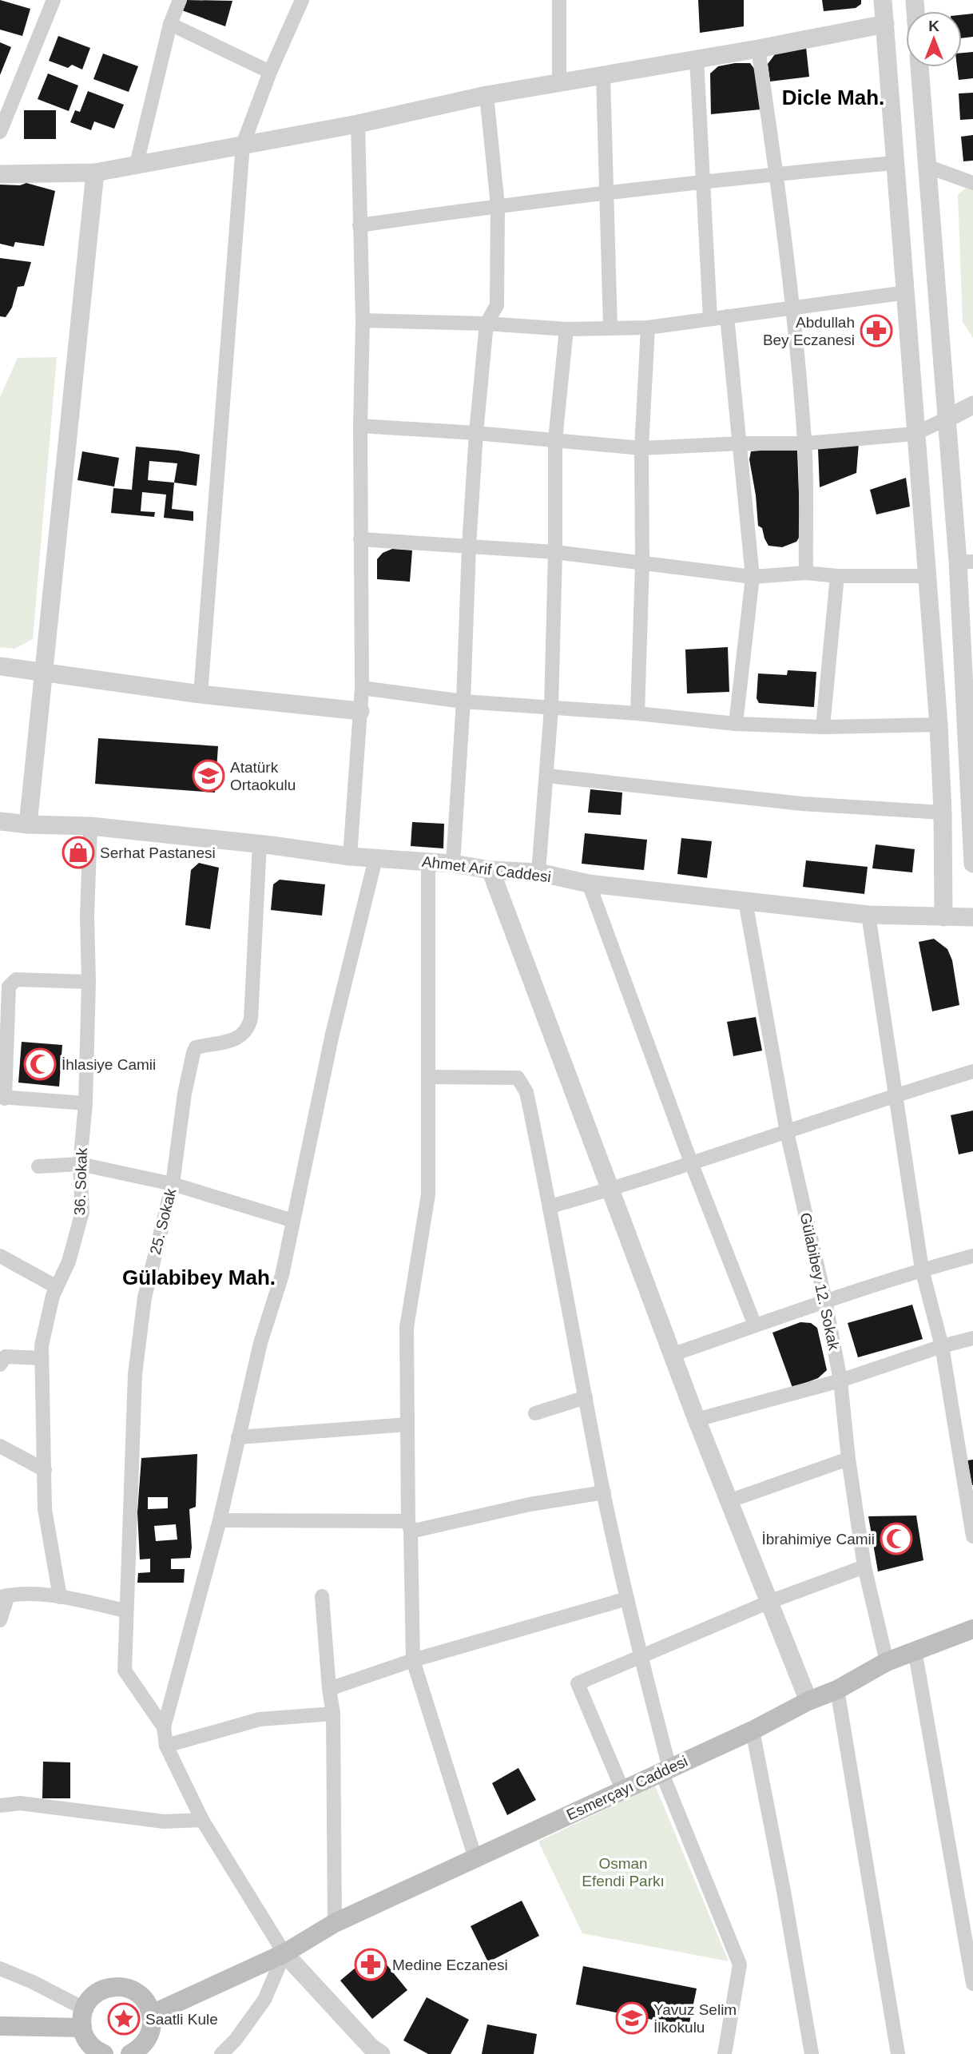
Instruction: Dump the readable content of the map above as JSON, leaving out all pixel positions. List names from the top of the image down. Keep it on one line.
{"streets":{"main road":["Esmerçayı Caddesi"],"street":["Ahmet Arif Caddesi","36. Sokak","25. Sokak","Gülabibey 12. Sokak"]},"crossings":[["Ahmet Arif Caddesi","36. Sokak"],["Ahmet Arif Caddesi","25. Sokak"],["Ahmet Arif Caddesi","Gülabibey 12. Sokak"],["Gülabibey 12. Sokak","Esmerçayı Caddesi"]],"districts":["Dicle Mah.","Gülabibey Mah."],"parks":["Osman Efendi Parkı"],"places":{"pharmacy":["Abdullah Bey Eczanesi","Medine Eczanesi"],"school or university":["Atatürk Ortaokulu","Yavuz Selim İlkokulu"],"shop":["Serhat Pastanesi"],"mosque":["İhlasiye Camii","İbrahimiye Camii"],"place":["Saatli Kule"]},"north":"top"}
